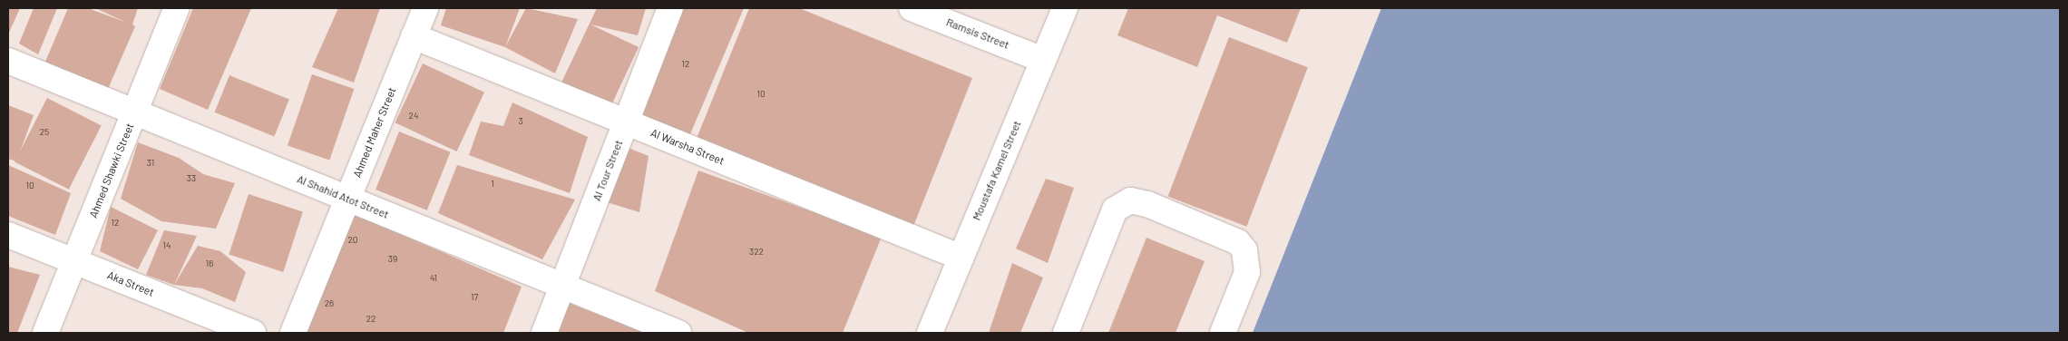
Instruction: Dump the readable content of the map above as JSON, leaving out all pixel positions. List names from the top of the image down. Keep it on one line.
{"streets":{"street":["Ramsis Street","Ahmed Maher Street","Al Warsha Street","Ahmed Shawki Street","Al Tour Street","Moustafa Kamel Street","Al Shahid Atot Street","Aka Street"]},"crossings":[["Ramsis Street","Moustafa Kamel Street"],["Ahmed Maher Street","Al Warsha Street"],["Ahmed Maher Street","Al Shahid Atot Street"],["Al Warsha Street","Al Tour Street"],["Al Warsha Street","Moustafa Kamel Street"],["Ahmed Shawki Street","Al Shahid Atot Street"],["Ahmed Shawki Street","Aka Street"],["Al Tour Street","Al Shahid Atot Street"]],"house_numbers":["12","10","24","3","25","31","33","1","10","12","20","14","322","39","16","41","17","26","22"]}
